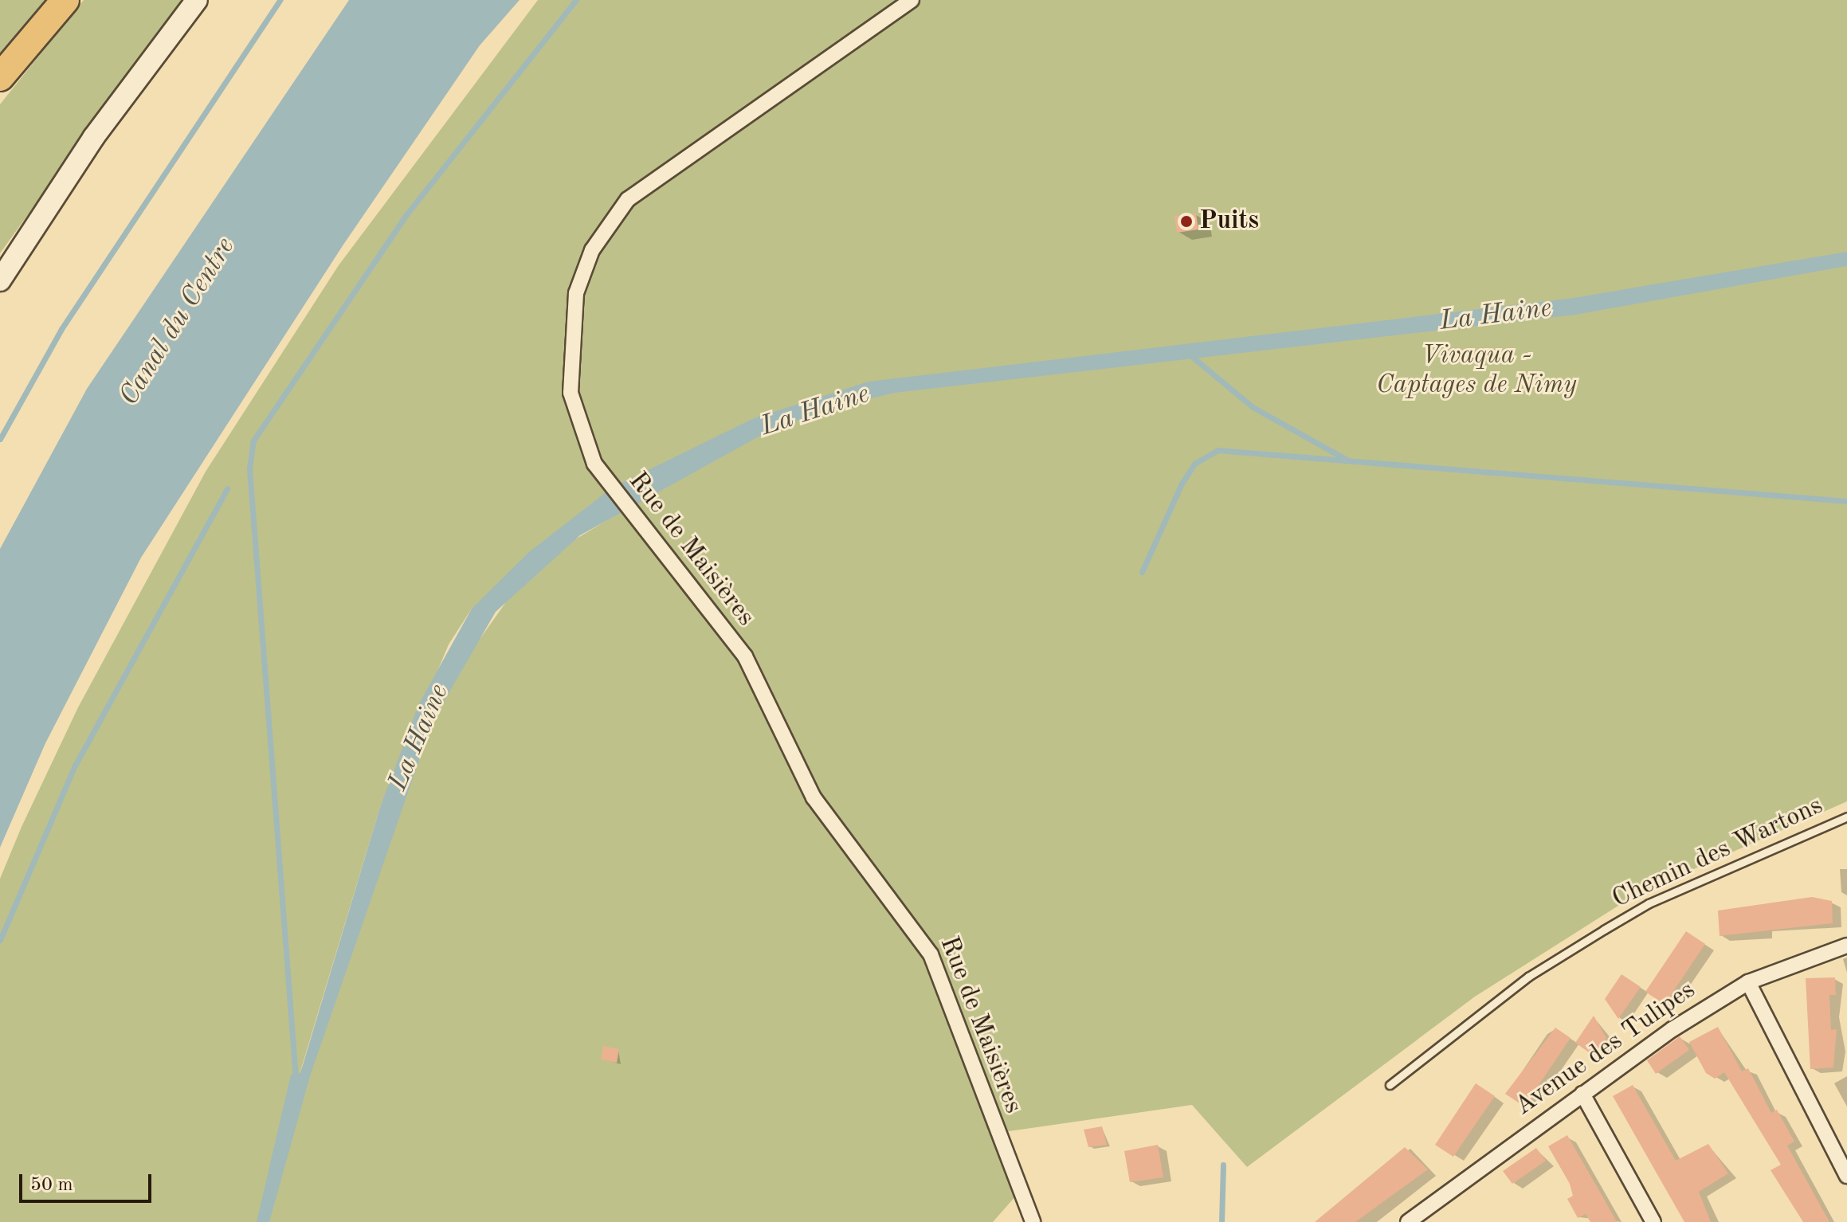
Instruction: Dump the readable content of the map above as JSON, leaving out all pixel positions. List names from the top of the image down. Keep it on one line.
{"streets":{"street":["Rue de Maisières","Avenue des Tulipes"],"lane":["Chemin des Wartons"]},"water":["La Haine","Canal du Centre"],"parks":["Vivaqua - Captages de Nimy"],"places":["Puits"],"scale_bar":"50 m"}
